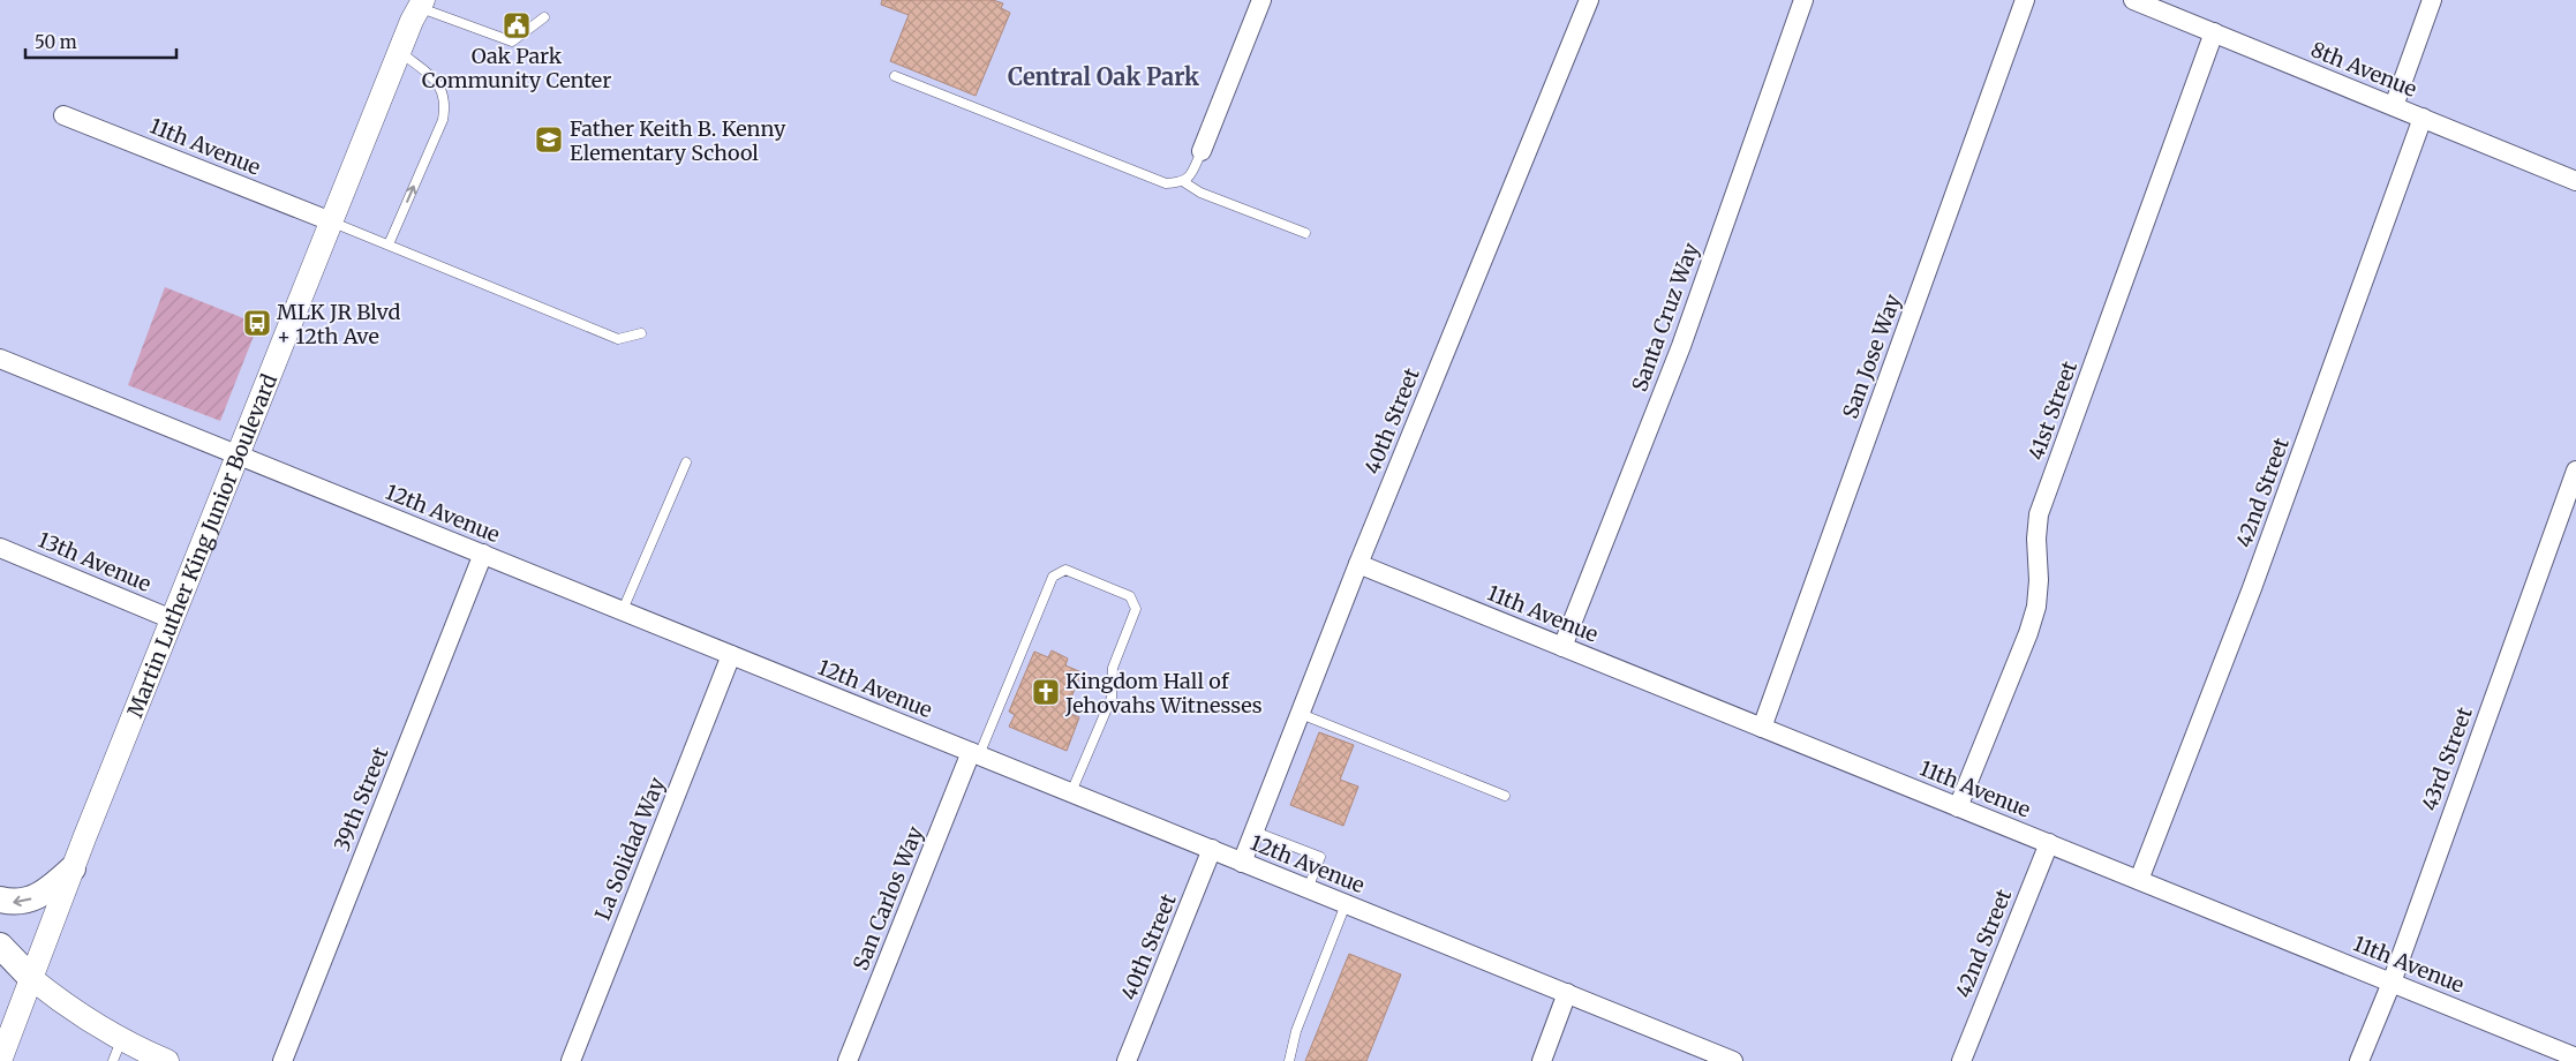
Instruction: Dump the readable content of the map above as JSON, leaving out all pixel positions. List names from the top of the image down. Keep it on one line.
{"streets":{"street":["8th Avenue","11th Avenue","Santa Cruz Way","San Jose Way","41st Street","40th Street","42nd Street","12th Avenue","Martin Luther King Junior Boulevard","13th Avenue","43rd Street","39th Street","La Solidad Way","San Carlos Way"]},"crossings":[["8th Avenue","41st Street"],["8th Avenue","42nd Street"],["11th Avenue","Santa Cruz Way"],["11th Avenue","San Jose Way"],["11th Avenue","41st Street"],["11th Avenue","40th Street"],["11th Avenue","42nd Street"],["11th Avenue","Martin Luther King Junior Boulevard"],["11th Avenue","43rd Street"],["40th Street","12th Avenue"],["12th Avenue","Martin Luther King Junior Boulevard"],["12th Avenue","39th Street"],["12th Avenue","La Solidad Way"],["12th Avenue","San Carlos Way"],["Martin Luther King Junior Boulevard","13th Avenue"]],"districts":["Central Oak Park"],"places":{"public building":["Oak Park Community Center"],"school or university":["Father Keith B. Kenny Elementary School"],"bus stop":["MLK JR Blvd + 12th Ave"],"church":["Kingdom Hall of Jehovahs Witnesses"]},"scale_bar":"50 m"}
